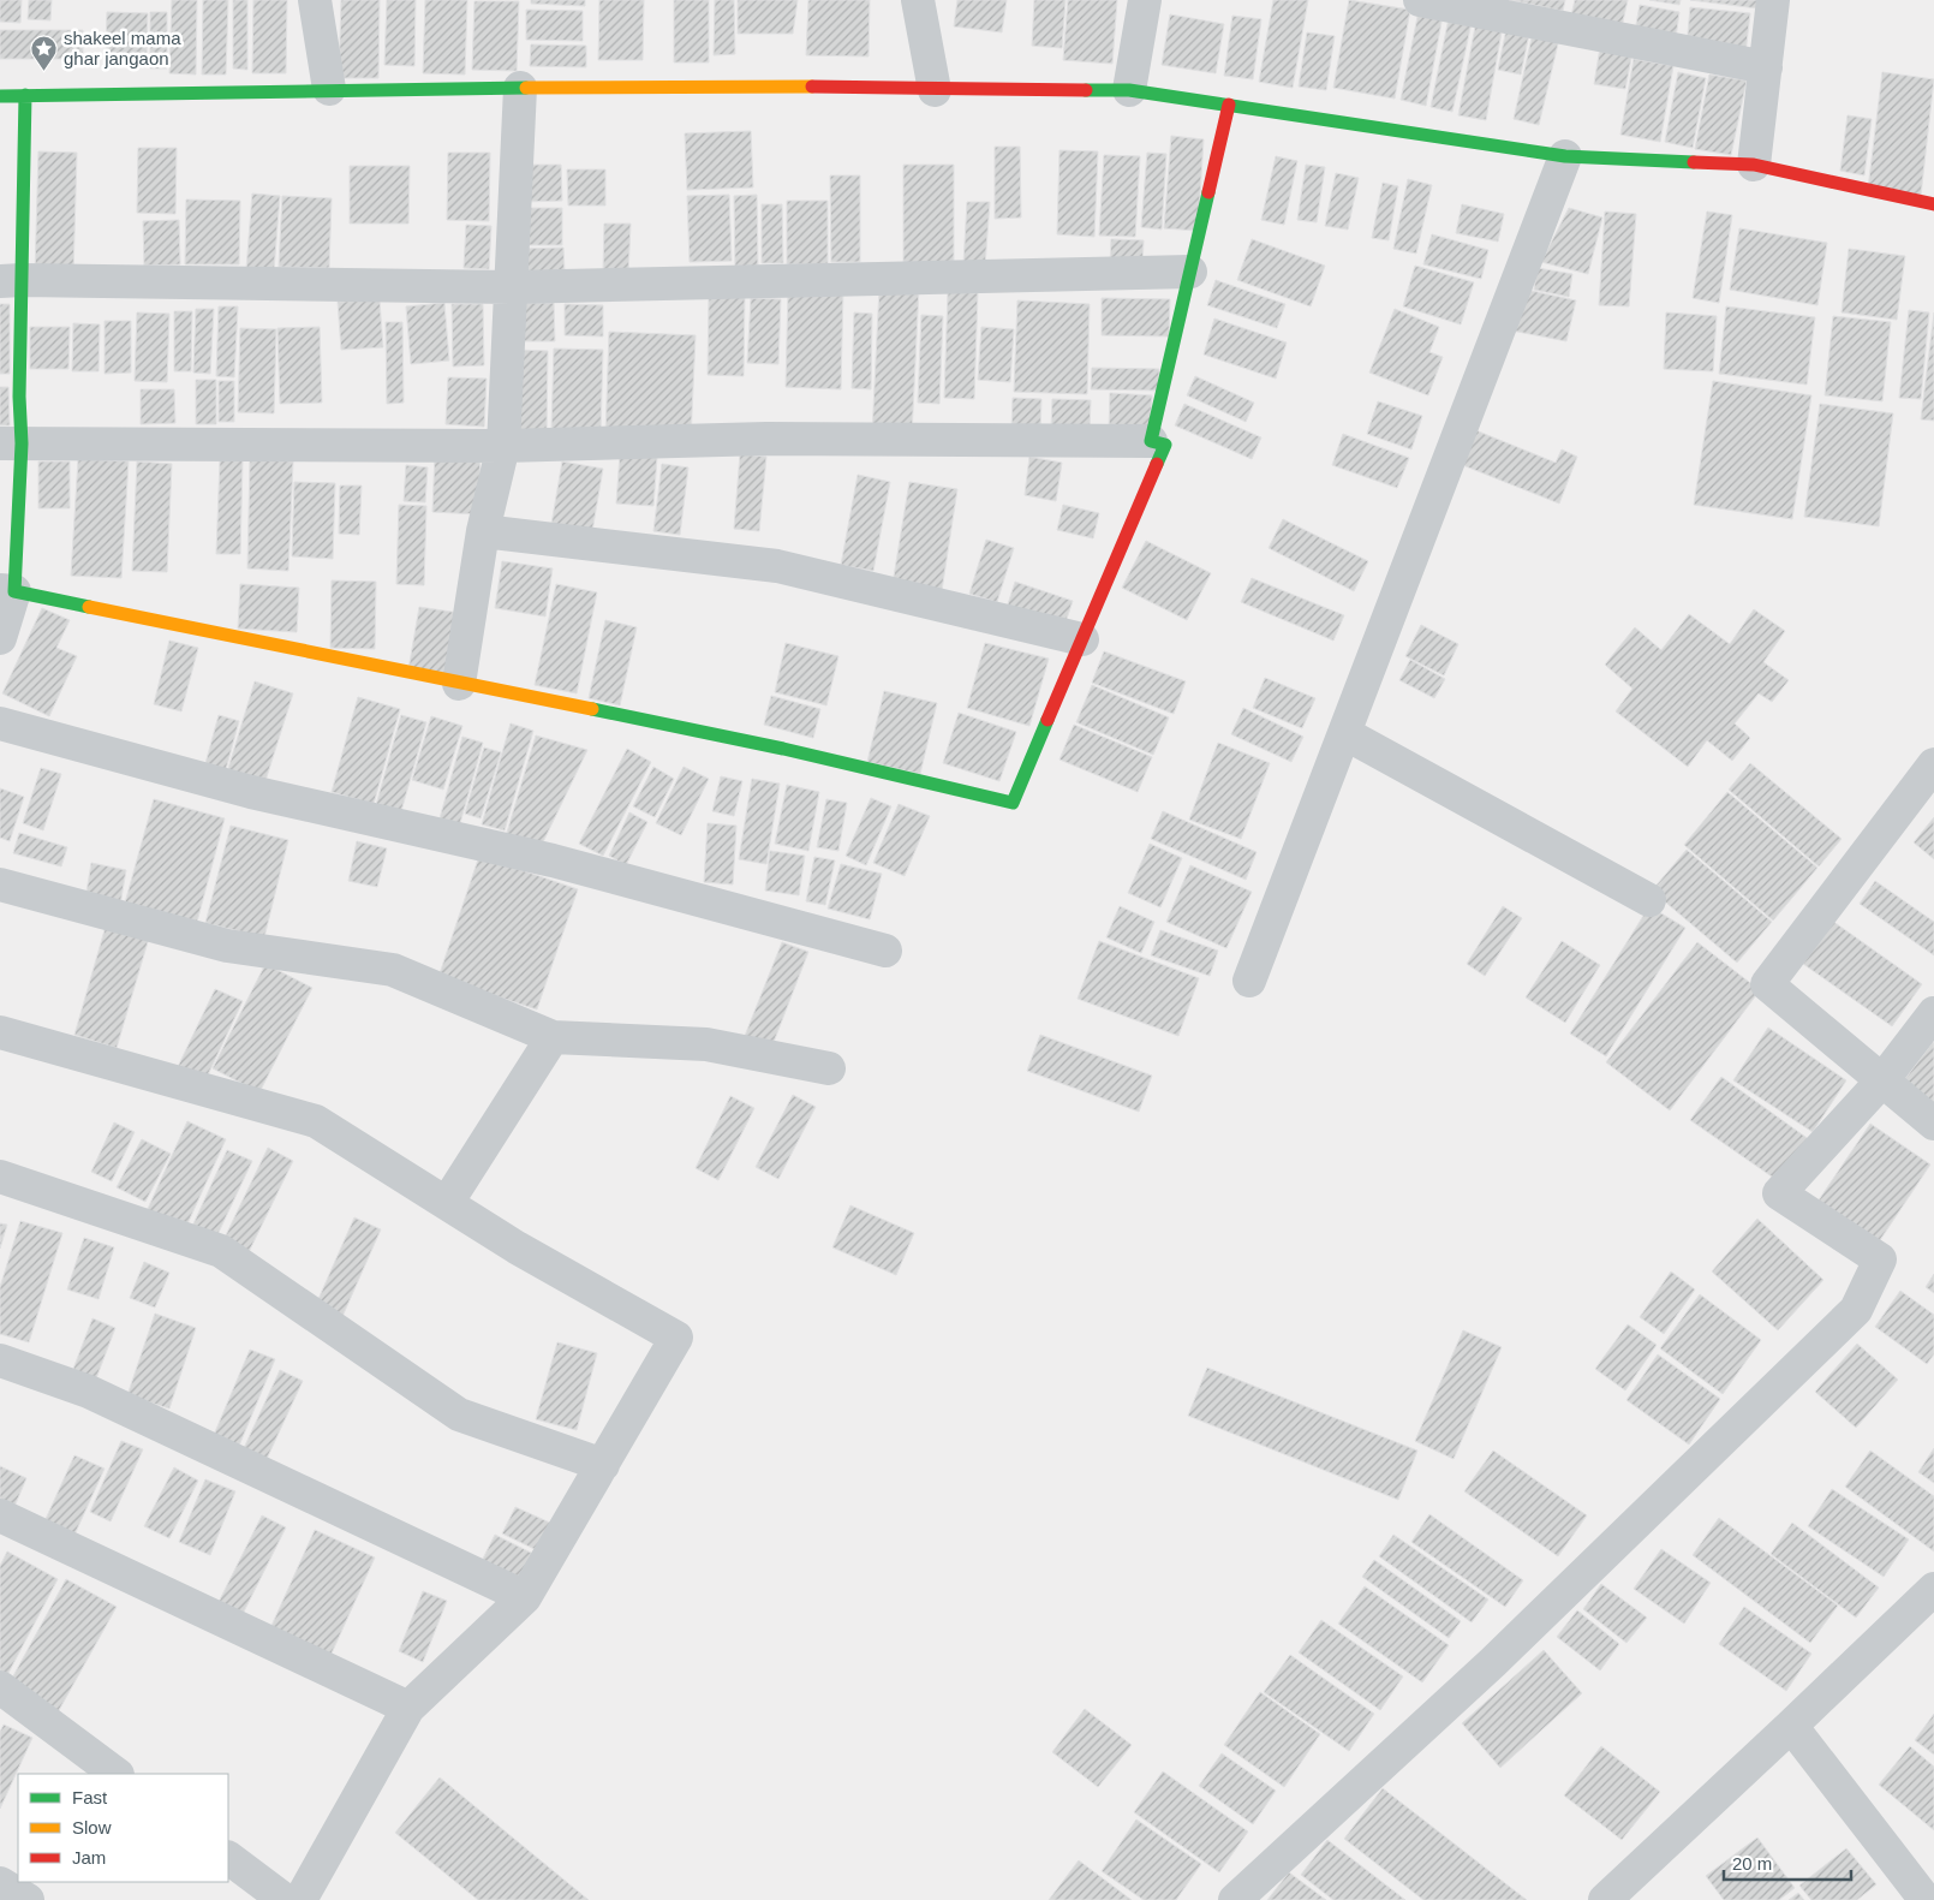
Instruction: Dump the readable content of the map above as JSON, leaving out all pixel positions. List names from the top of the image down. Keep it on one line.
{"places":{"place":["shakeel mama ghar jangaon"]},"legend":["Fast","Slow","Jam"],"scale_bar":"20 m"}
